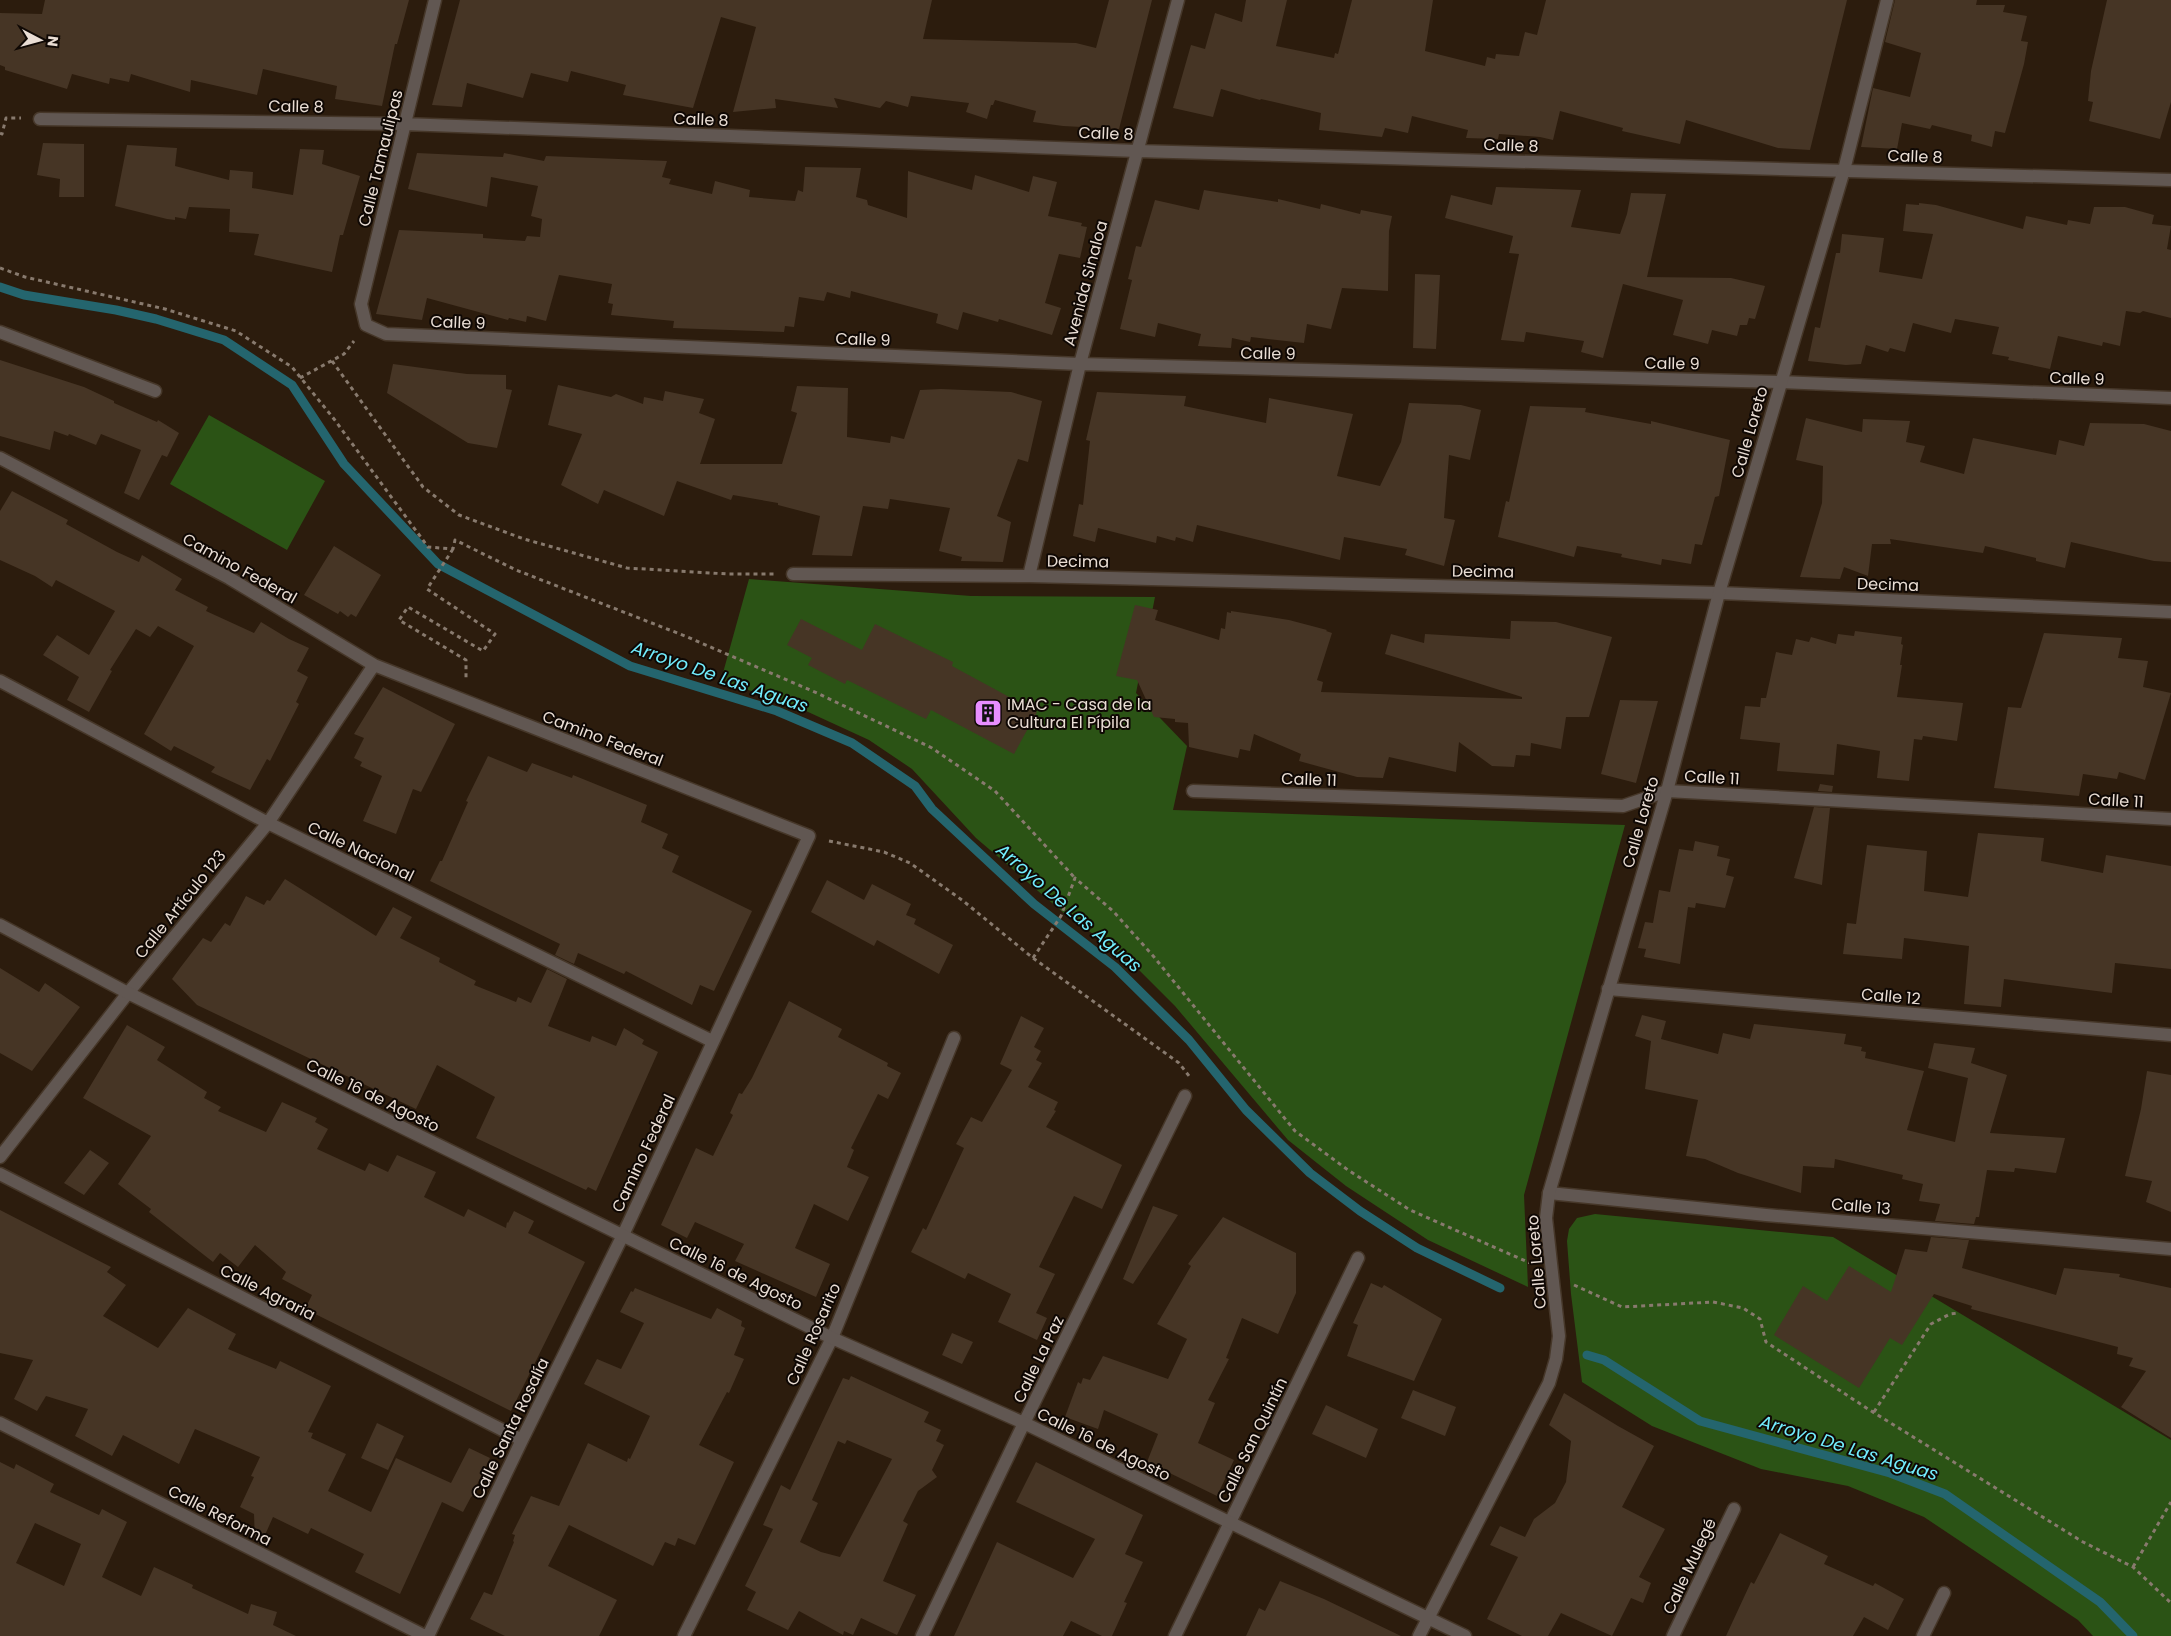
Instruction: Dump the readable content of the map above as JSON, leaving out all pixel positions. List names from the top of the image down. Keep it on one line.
{"streets":{"street":["Calle 8","Calle Tamaulipas","Avenida Sinaloa","Calle 9","Calle Loreto","Decima","Camino Federal","Calle 11","Calle Nacional","Calle Artículo 123","Calle 12","Calle 16 de Agosto","Calle 13","Calle Agraria","Calle Rosarito","Calle La Paz","Calle Santa Rosalía","Calle San Quintín","Calle Reforma","Calle Mulegé"]},"crossings":[["Calle 8","Calle Tamaulipas"],["Calle 8","Avenida Sinaloa"],["Calle 8","Calle Loreto"],["Calle Tamaulipas","Calle 9"],["Avenida Sinaloa","Calle 9"],["Avenida Sinaloa","Decima"],["Calle 9","Calle Loreto"],["Calle Loreto","Decima"],["Calle Loreto","Calle 11"],["Calle Loreto","Calle 12"],["Calle Loreto","Calle 16 de Agosto"],["Calle Loreto","Calle 13"],["Camino Federal","Calle Nacional"],["Camino Federal","Calle Artículo 123"],["Camino Federal","Calle 16 de Agosto"],["Camino Federal","Calle Santa Rosalía"],["Calle Nacional","Calle Artículo 123"],["Calle Artículo 123","Calle 16 de Agosto"],["Calle 16 de Agosto","Calle Rosarito"],["Calle 16 de Agosto","Calle La Paz"],["Calle 16 de Agosto","Calle Santa Rosalía"],["Calle 16 de Agosto","Calle San Quintín"],["Calle Agraria","Calle Santa Rosalía"],["Calle Santa Rosalía","Calle Reforma"]],"water":["Arroyo De Las Aguas"],"places":{"building":["IMAC - Casa de la Cultura El Pípila"]},"north":"right"}
